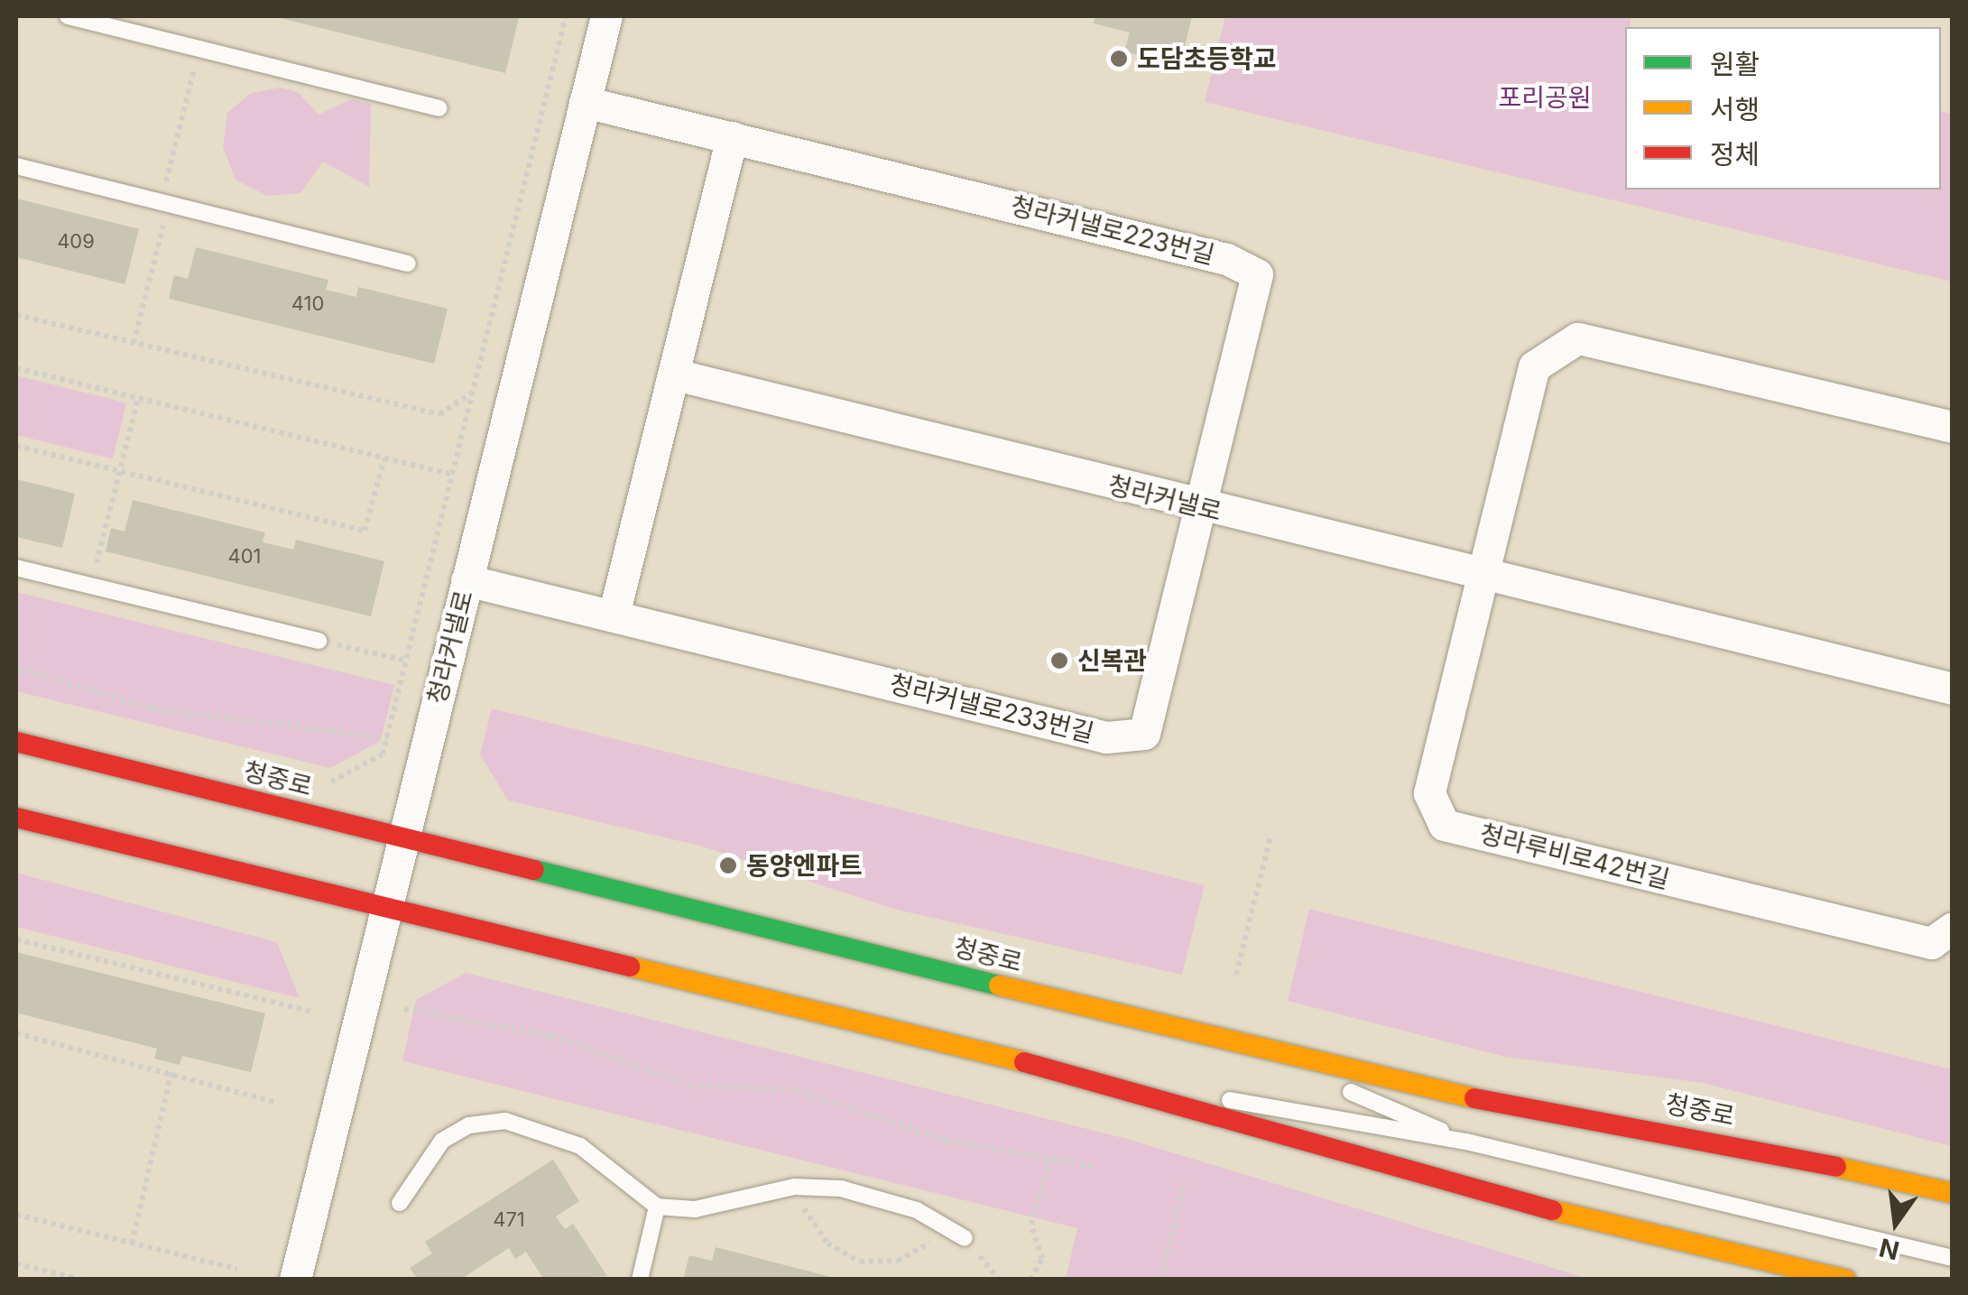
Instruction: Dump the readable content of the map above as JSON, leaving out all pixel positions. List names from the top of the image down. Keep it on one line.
{"streets":{"street":["청라커낼로223번길","청라커낼로","청라커낼로233번길","청중로","청라루비로42번길"]},"crossings":[["청라커낼로223번길","청라커낼로"],["청라커낼로223번길","청라커낼로233번길"],["청라커낼로","청라커낼로233번길"],["청라커낼로","청중로"],["청라커낼로","청라루비로42번길"]],"parks":["포리공원"],"places":["도담초등학교","신복관","동양엔파트"],"house_numbers":["409","410","401","471"],"legend":["원활","서행","정체"],"north":"bottom"}
